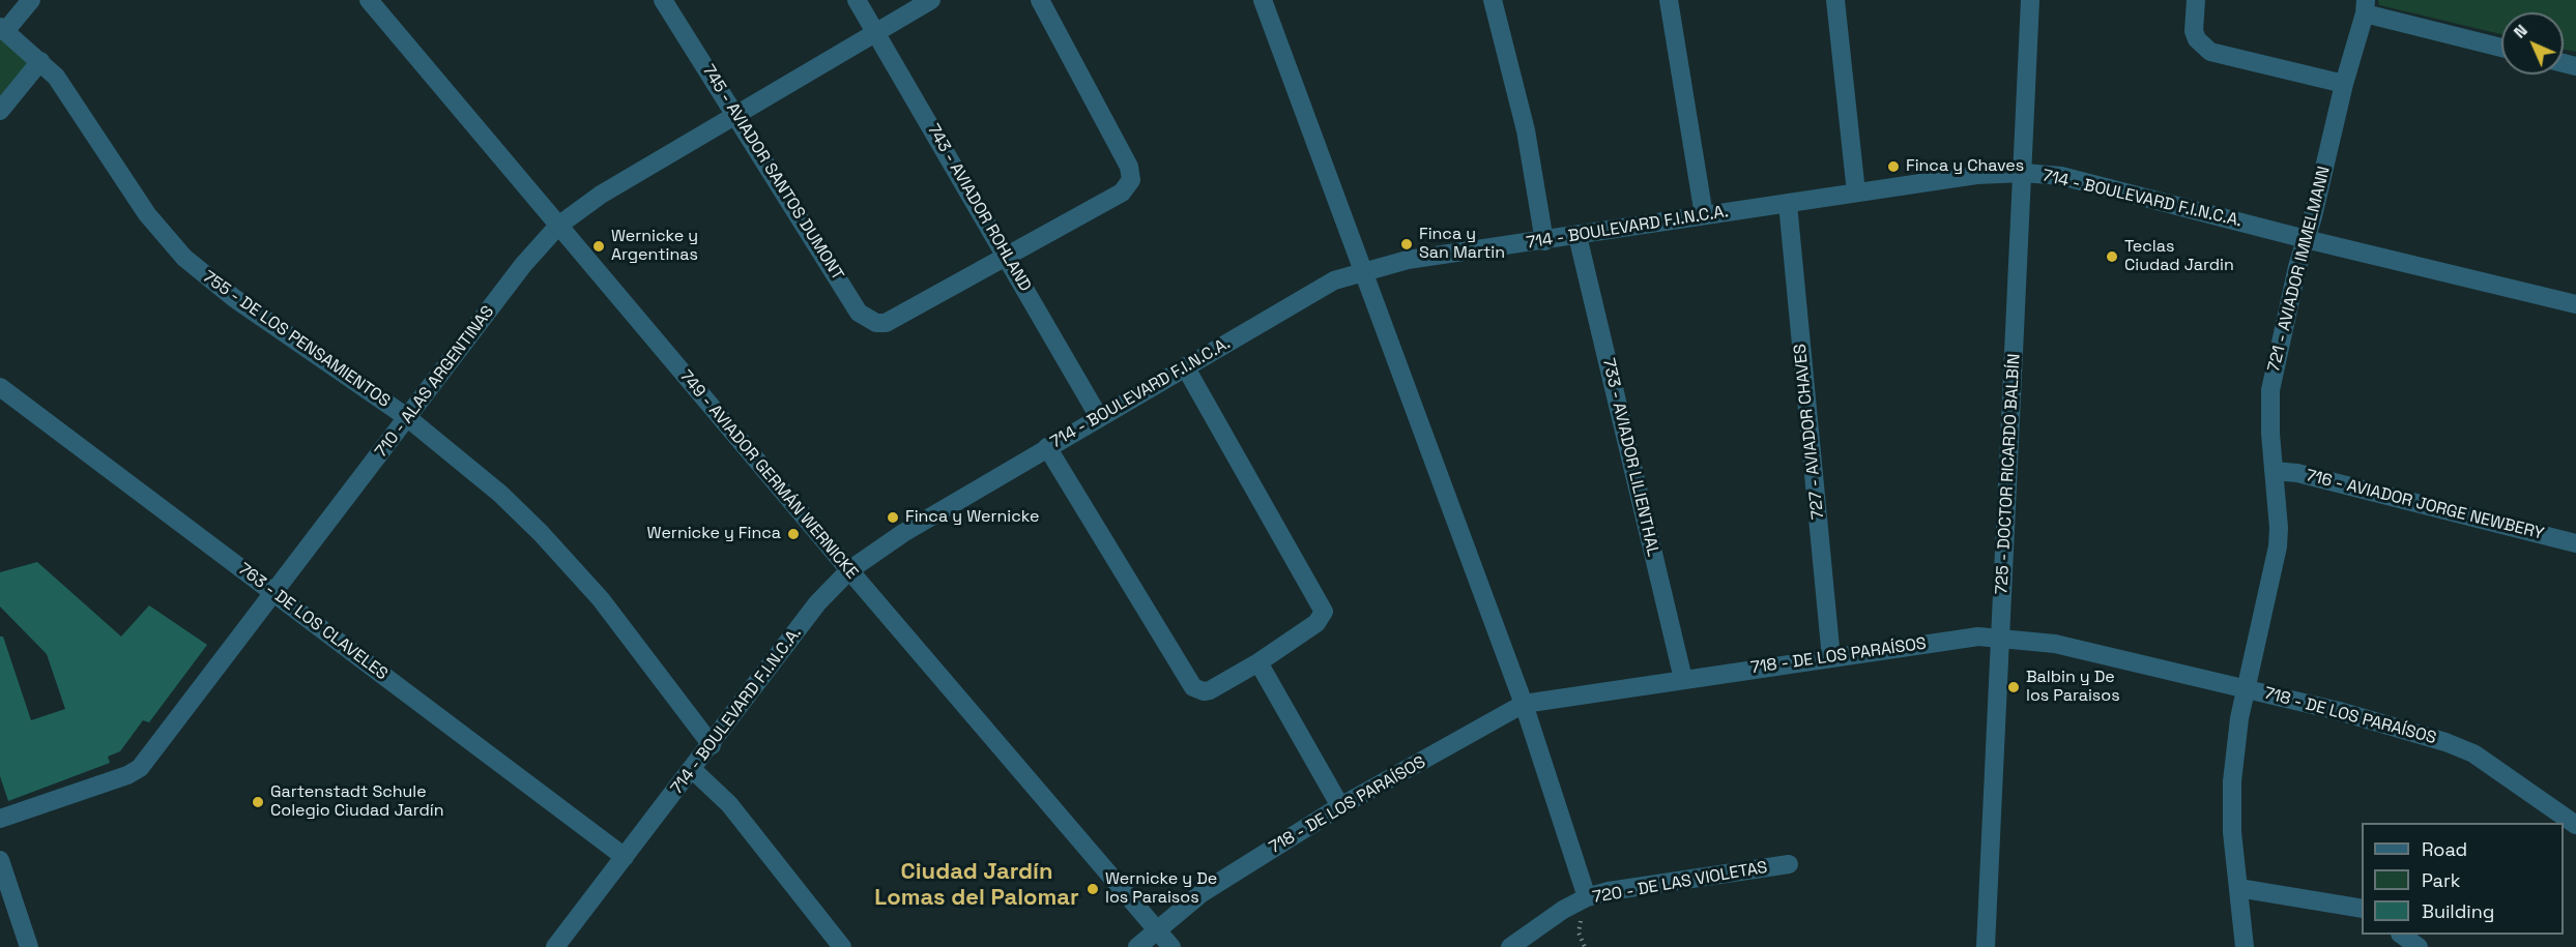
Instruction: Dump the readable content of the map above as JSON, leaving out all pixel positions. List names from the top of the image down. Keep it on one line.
{"streets":{"street":["745 - AVIADOR SANTOS DUMONT","714 - BOULEVARD F.I.N.C.A.","743 - AVIADOR ROHLAND","721 - AVIADOR IMMELMANN","755 - DE LOS PENSAMIENTOS","710 - ALAS ARGENTINAS","727 - AVIADOR CHAVES","733 - AVIADOR LILIENTHAL","725 - DOCTOR RICARDO BALBÍN","749 - AVIADOR GERMÁN WERNICKE","716 - AVIADOR JORGE NEWBERY","763 - DE LOS CLAVELES","718 - DE LOS PARAÍSOS","720 - DE LAS VIOLETAS"]},"crossings":[["745 - AVIADOR SANTOS DUMONT","743 - AVIADOR ROHLAND"],["745 - AVIADOR SANTOS DUMONT","710 - ALAS ARGENTINAS"],["714 - BOULEVARD F.I.N.C.A.","743 - AVIADOR ROHLAND"],["714 - BOULEVARD F.I.N.C.A.","721 - AVIADOR IMMELMANN"],["714 - BOULEVARD F.I.N.C.A.","755 - DE LOS PENSAMIENTOS"],["714 - BOULEVARD F.I.N.C.A.","727 - AVIADOR CHAVES"],["714 - BOULEVARD F.I.N.C.A.","733 - AVIADOR LILIENTHAL"],["714 - BOULEVARD F.I.N.C.A.","725 - DOCTOR RICARDO BALBÍN"],["714 - BOULEVARD F.I.N.C.A.","749 - AVIADOR GERMÁN WERNICKE"],["714 - BOULEVARD F.I.N.C.A.","763 - DE LOS CLAVELES"],["743 - AVIADOR ROHLAND","710 - ALAS ARGENTINAS"],["721 - AVIADOR IMMELMANN","716 - AVIADOR JORGE NEWBERY"],["721 - AVIADOR IMMELMANN","718 - DE LOS PARAÍSOS"],["755 - DE LOS PENSAMIENTOS","710 - ALAS ARGENTINAS"],["710 - ALAS ARGENTINAS","749 - AVIADOR GERMÁN WERNICKE"],["710 - ALAS ARGENTINAS","763 - DE LOS CLAVELES"],["727 - AVIADOR CHAVES","718 - DE LOS PARAÍSOS"],["733 - AVIADOR LILIENTHAL","718 - DE LOS PARAÍSOS"],["725 - DOCTOR RICARDO BALBÍN","718 - DE LOS PARAÍSOS"],["749 - AVIADOR GERMÁN WERNICKE","718 - DE LOS PARAÍSOS"]],"districts":["Ciudad Jardín Lomas del Palomar"],"places":["Finca y Chaves","Finca y San Martin","Wernicke y Argentinas","Teclas Ciudad Jardin","Finca y Wernicke","Wernicke y Finca","Balbin y De los Paraisos","Gartenstadt Schule Colegio Ciudad Jardín","Wernicke y De los Paraisos"],"legend":["Road","Park","Building"],"north":"top left"}
